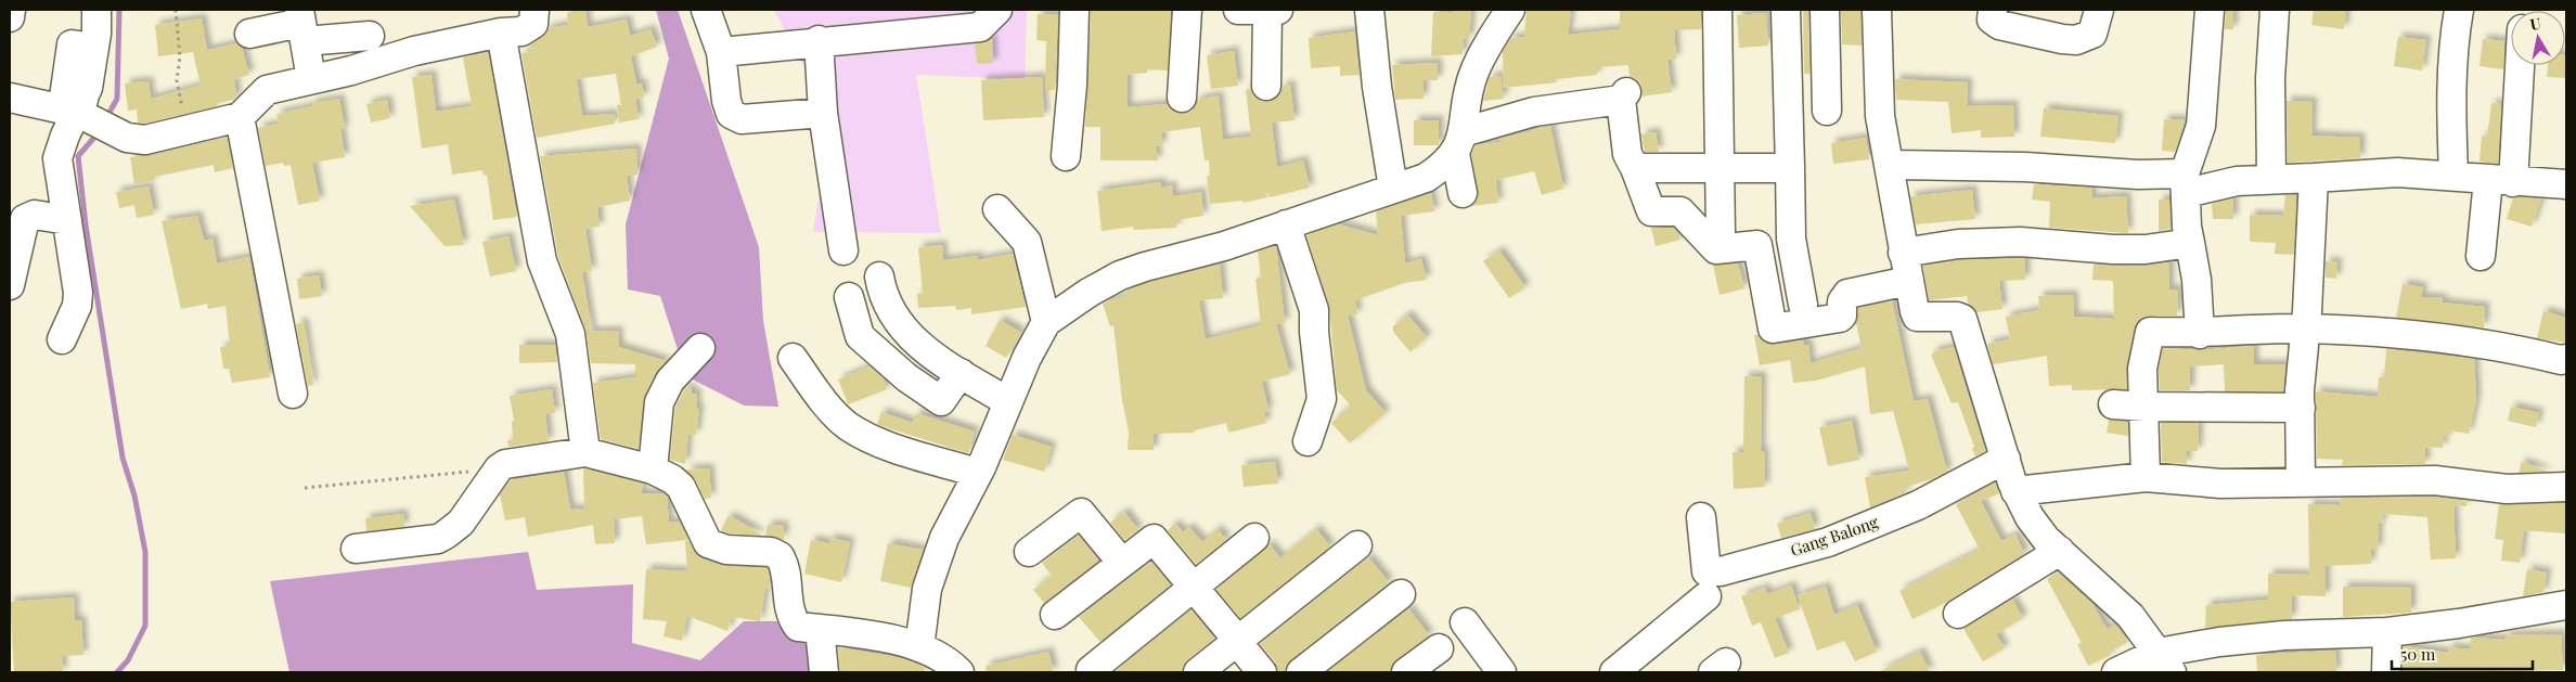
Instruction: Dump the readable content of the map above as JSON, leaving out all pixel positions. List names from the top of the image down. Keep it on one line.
{"streets":{"street":["Gang Balong"]},"scale_bar":"50 m","north":"top"}
